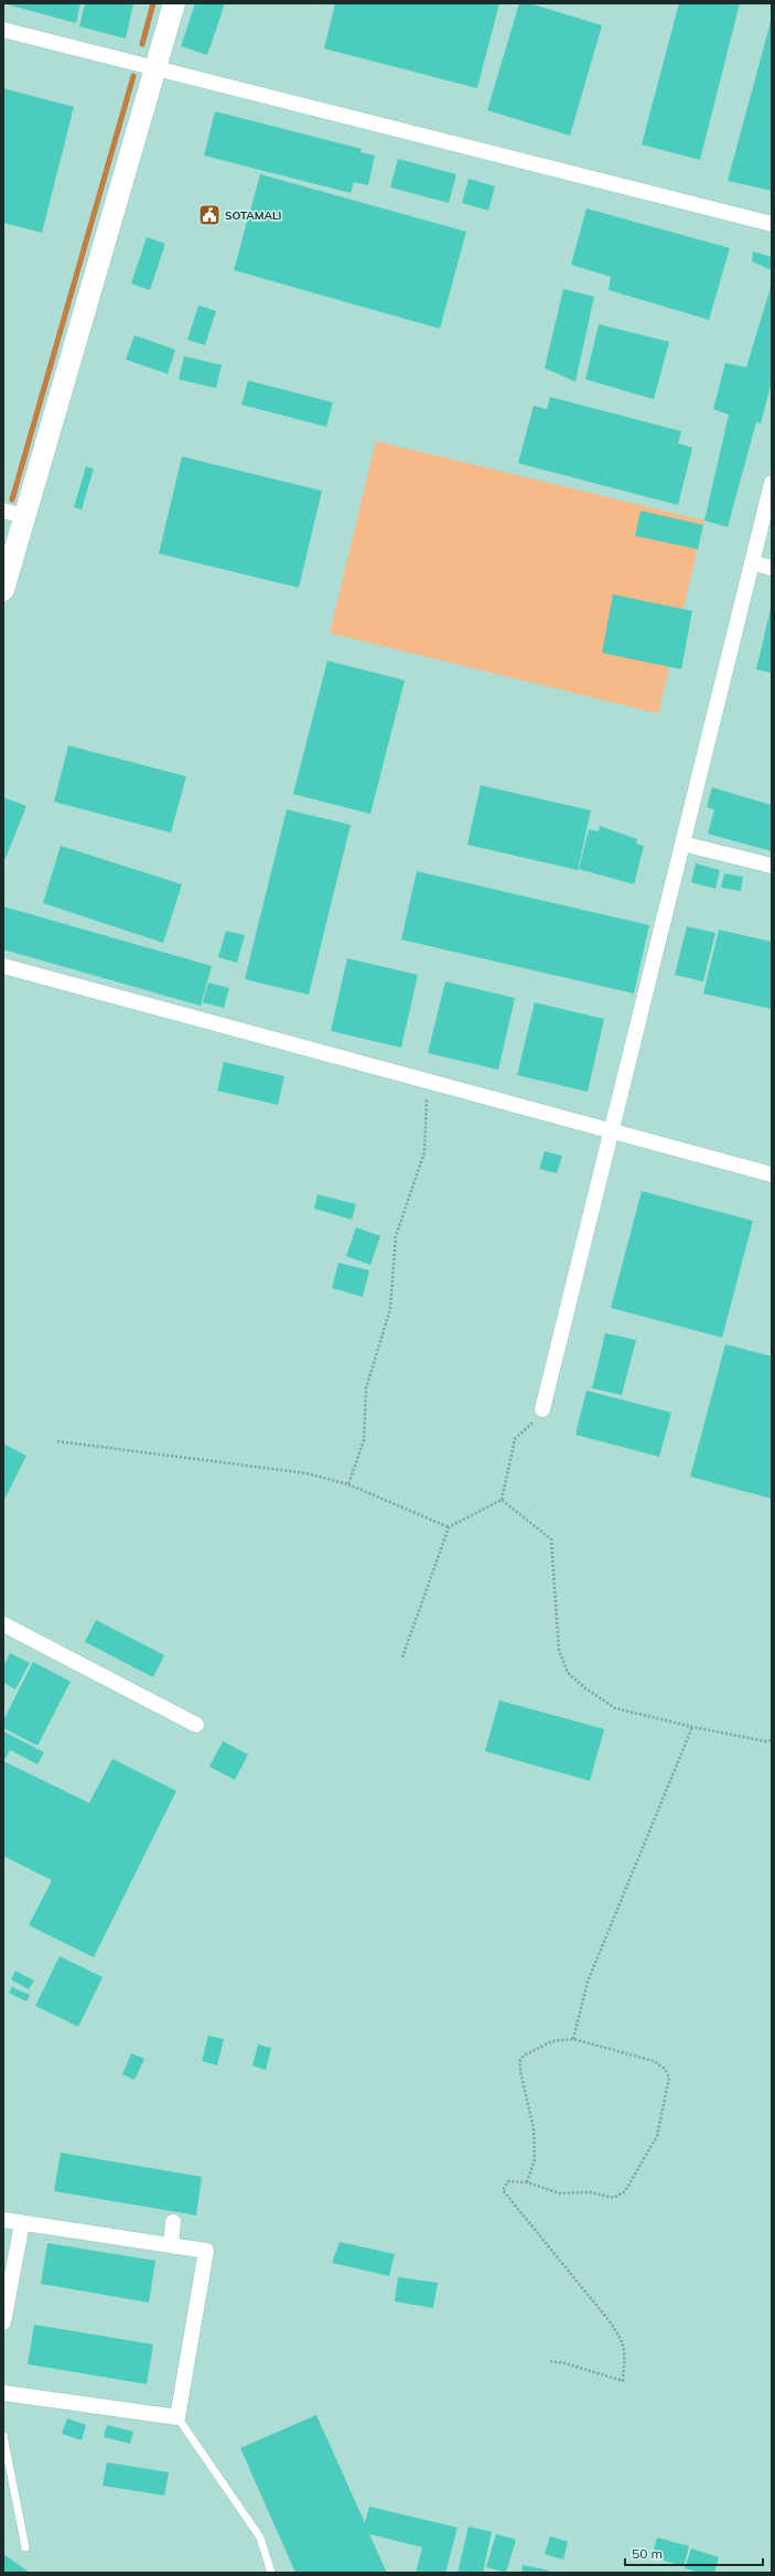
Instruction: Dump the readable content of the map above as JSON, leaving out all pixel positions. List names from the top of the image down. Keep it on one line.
{"places":{"public building":["SOTAMALI"]},"scale_bar":"50 m"}
